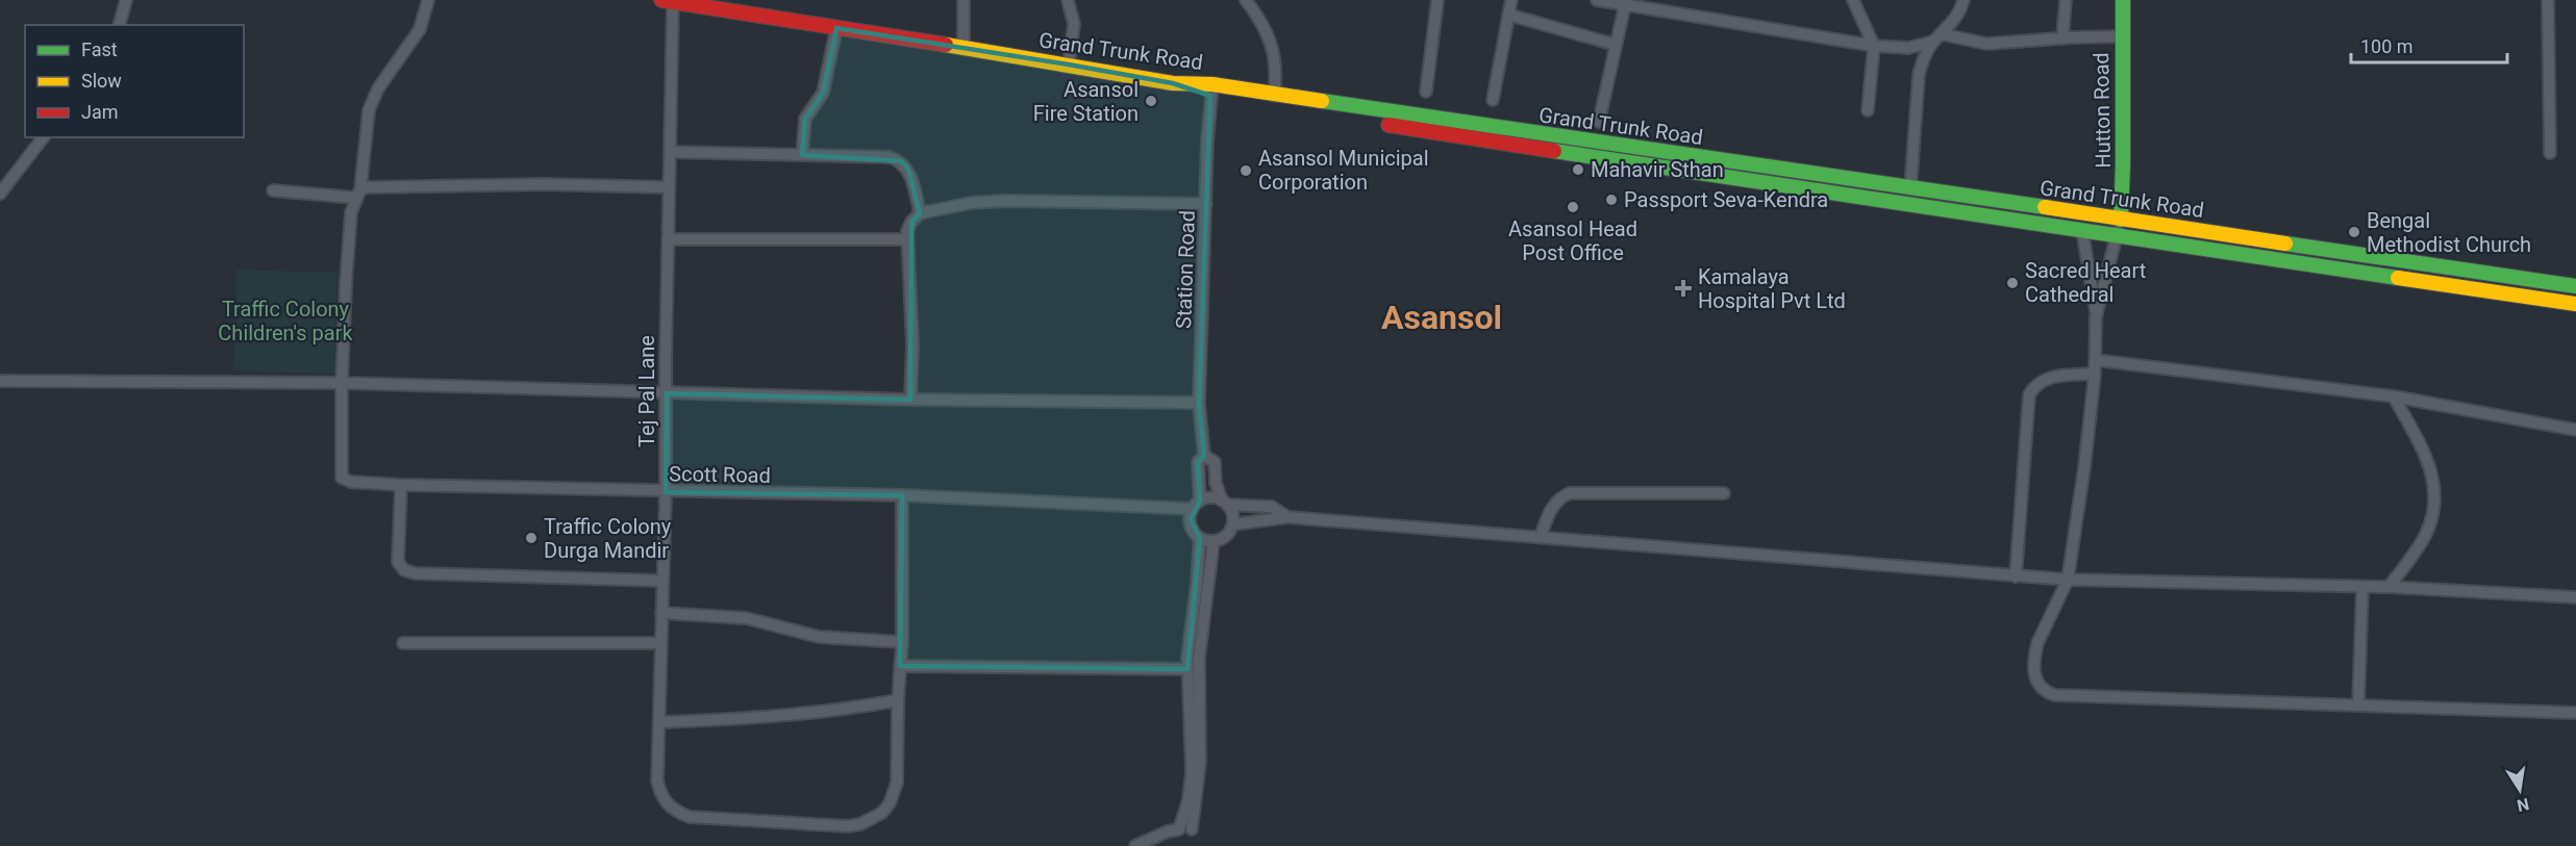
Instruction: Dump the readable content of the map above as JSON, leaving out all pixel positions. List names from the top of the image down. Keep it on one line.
{"streets":{"main road":["Grand Trunk Road","Hutton Road"],"street":["Station Road","Tej Pal Lane","Scott Road"]},"crossings":[["Grand Trunk Road","Hutton Road"],["Grand Trunk Road","Station Road"],["Grand Trunk Road","Tej Pal Lane"],["Station Road","Scott Road"],["Tej Pal Lane","Scott Road"]],"districts":["Asansol"],"parks":["Traffic Colony Children's park"],"places":{"other":["Asansol Fire Station","Mahavir Sthan","Asansol Municipal Corporation","Passport Seva-Kendra","Asansol Head Post Office","Bengal Methodist Church","Sacred Heart Cathedral","Traffic Colony Durga Mandir"],"health":["Kamalaya Hospital Pvt Ltd"]},"legend":["Fast","Slow","Jam"],"scale_bar":"100 m","north":"bottom"}
